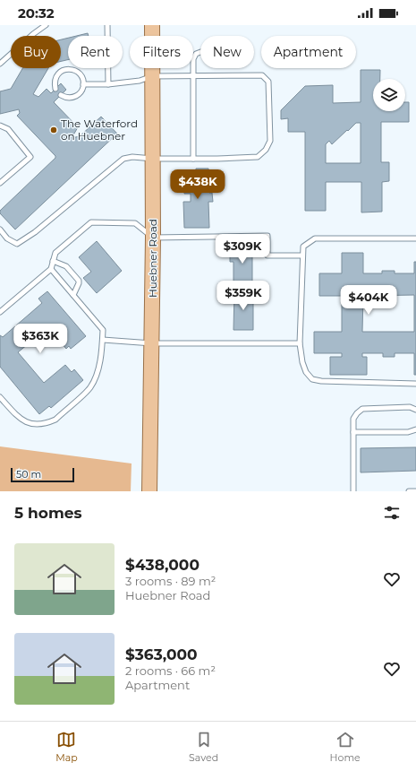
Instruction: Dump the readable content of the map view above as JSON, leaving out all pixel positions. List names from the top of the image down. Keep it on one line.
{"streets":{"main road":["Huebner Road"]},"places":["The Waterford on Huebner"],"scale_bar":"50 m","page":{"status":"20:32","chip":["Buy","Rent","Filters","New","Apartment"],"price":["$438K","$309K","$359K","$404K","$363K"],"scale":"50 m","heading":"5 homes","list":[{"name":"$438,000","note":"3 rooms · 89 m² · Huebner Road"},{"name":"$363,000","note":"2 rooms · 66 m² · Apartment"}],"tabs":["Map","Saved","Home"]}}
